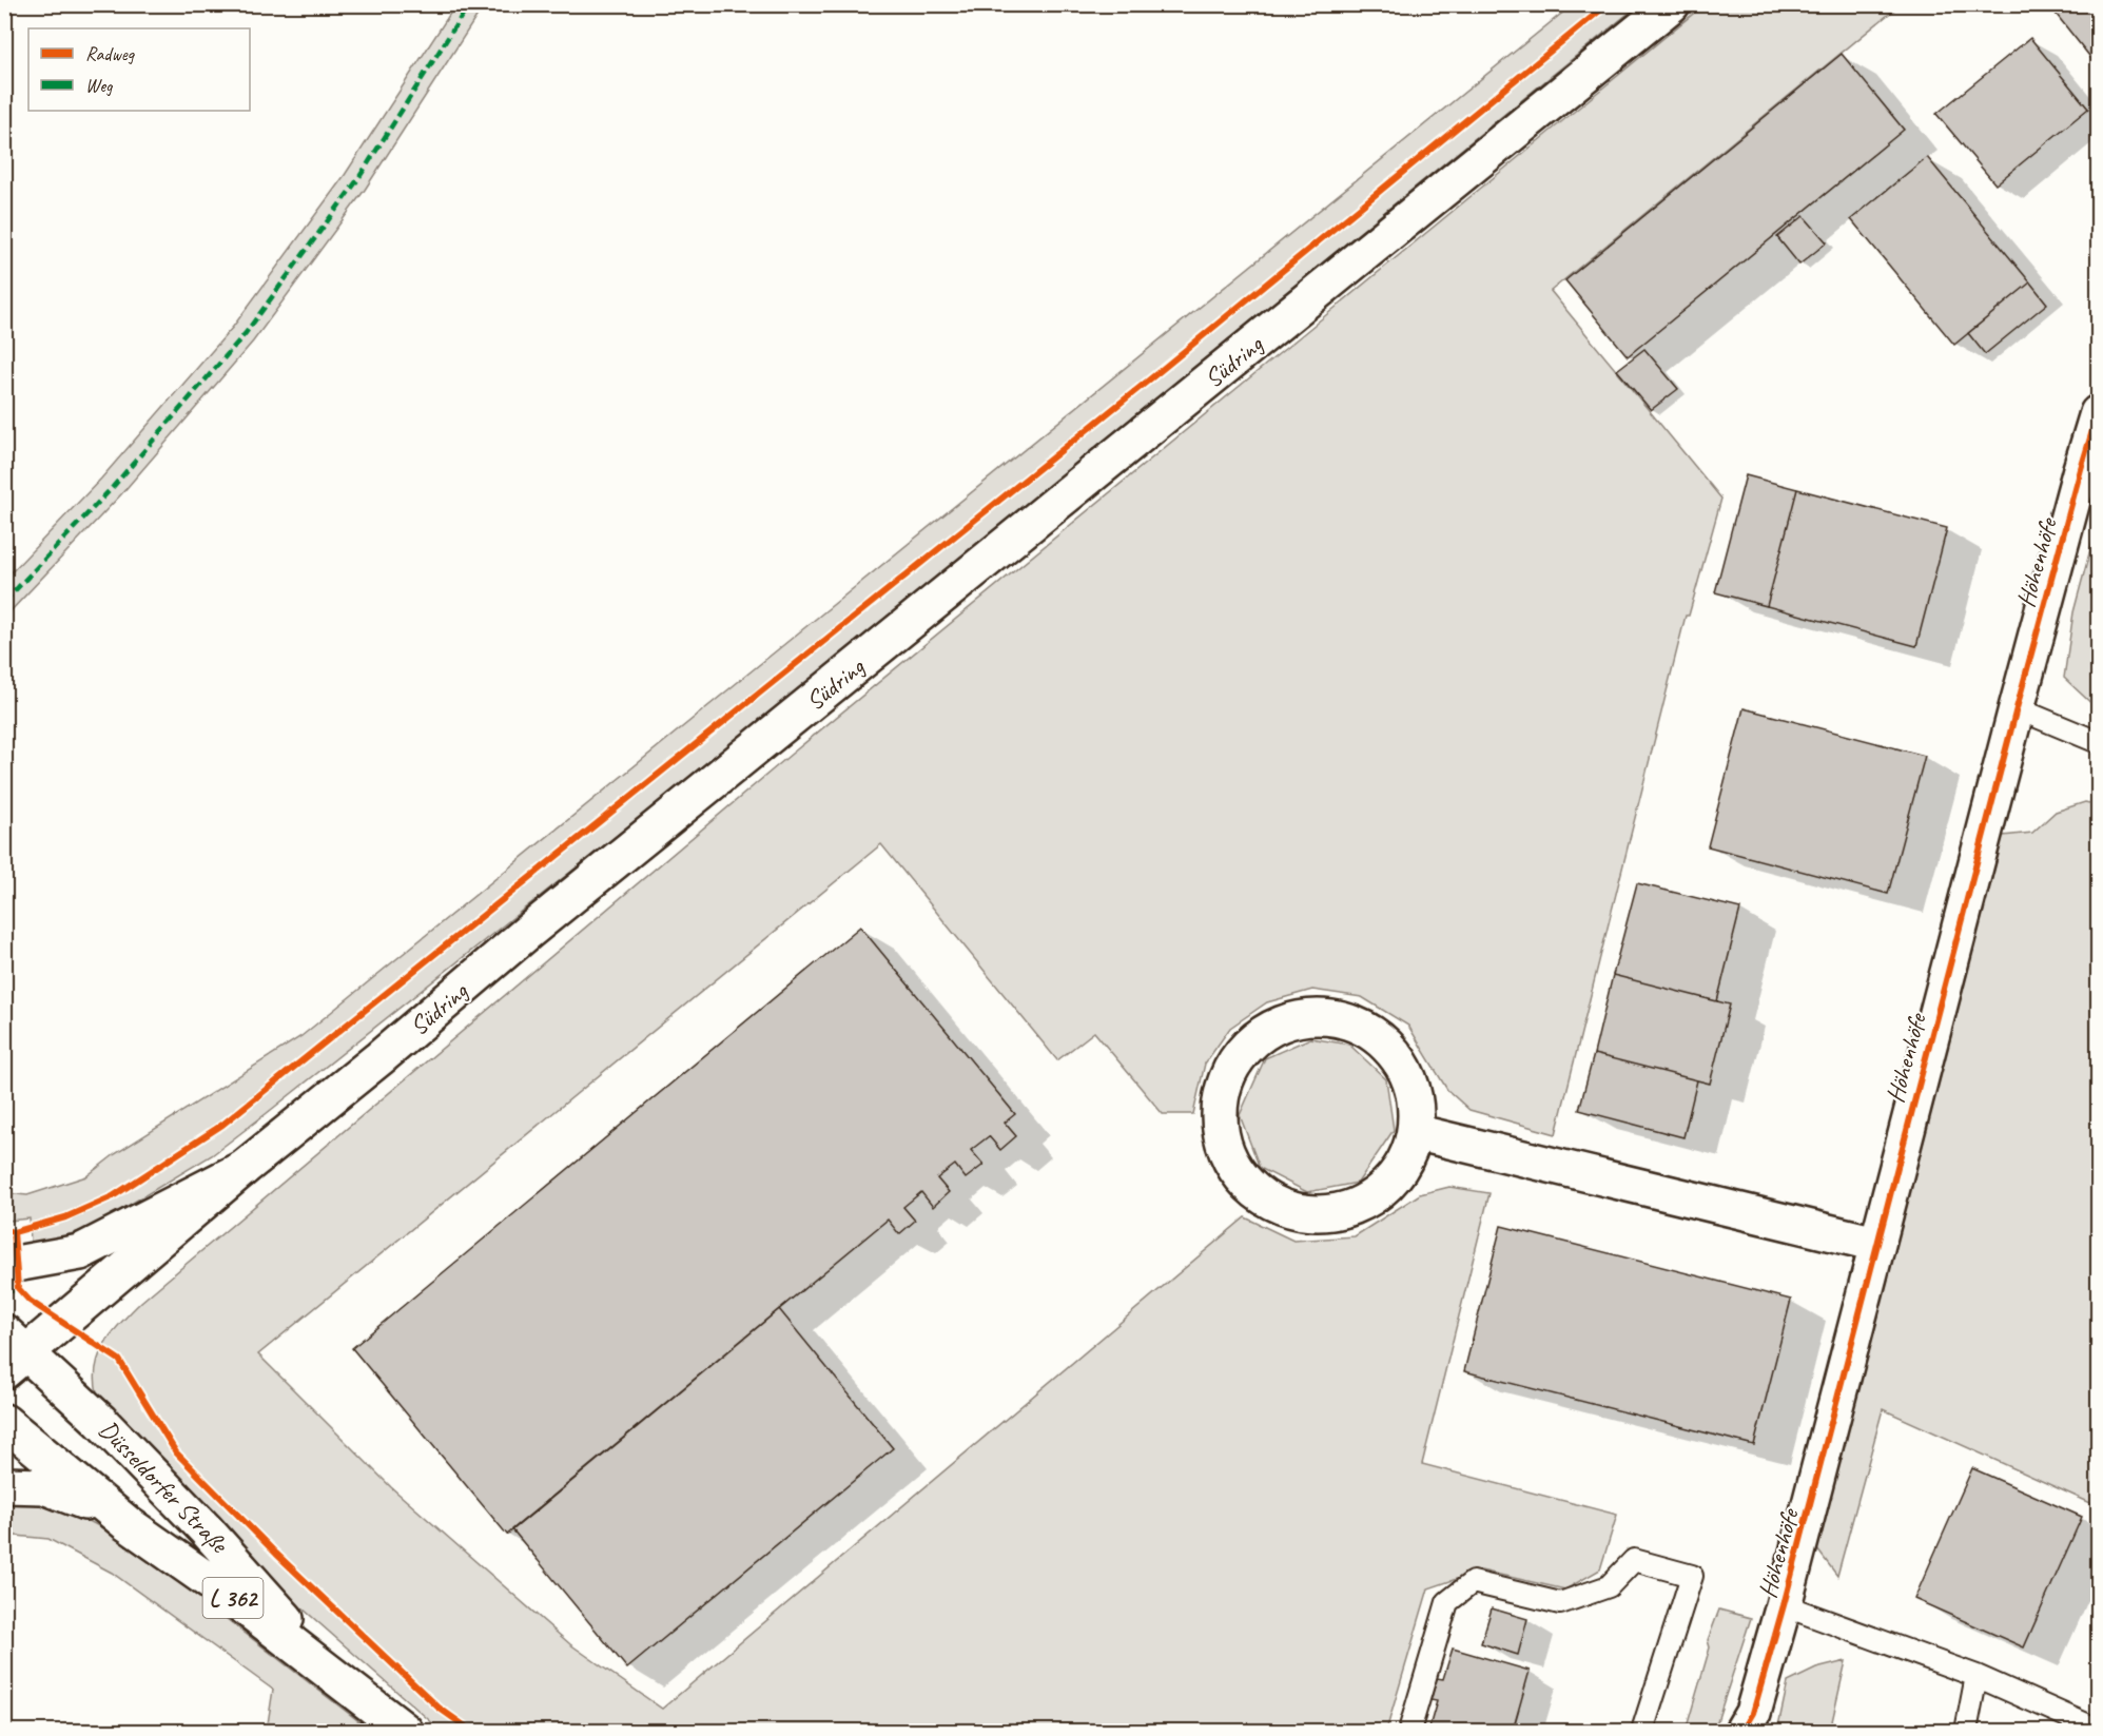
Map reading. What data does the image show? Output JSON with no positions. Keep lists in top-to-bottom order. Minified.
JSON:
{"streets":{"main road":["Südring","Höhenhöfe","Düsseldorfer Straße","L 362"]},"crossings":[["Südring","Düsseldorfer Straße"]],"legend":["Radweg","Weg"]}
